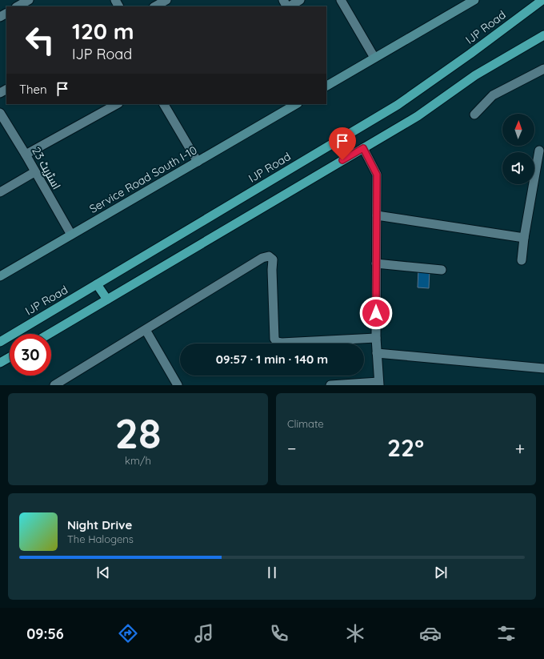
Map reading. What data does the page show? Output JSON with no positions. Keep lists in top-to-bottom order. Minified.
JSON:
{"streets":{"highway":["IJP Road"],"main road":["Service Road South I-10"],"street":["اسٹریٹ 23"]},"crossings":[["اسٹریٹ 23","Service Road South I-10"]],"north":"top","page":{"turn":["120 m","IJP Road"],"then":"Then","limit":"30","trip":"09:57 · 1 min · 140 m","tile":[["28","km/h"],"Climate"],"heat":["−","22°","+"],"song":["Night Drive","The Halogens"],"tabs":"09:56"}}
